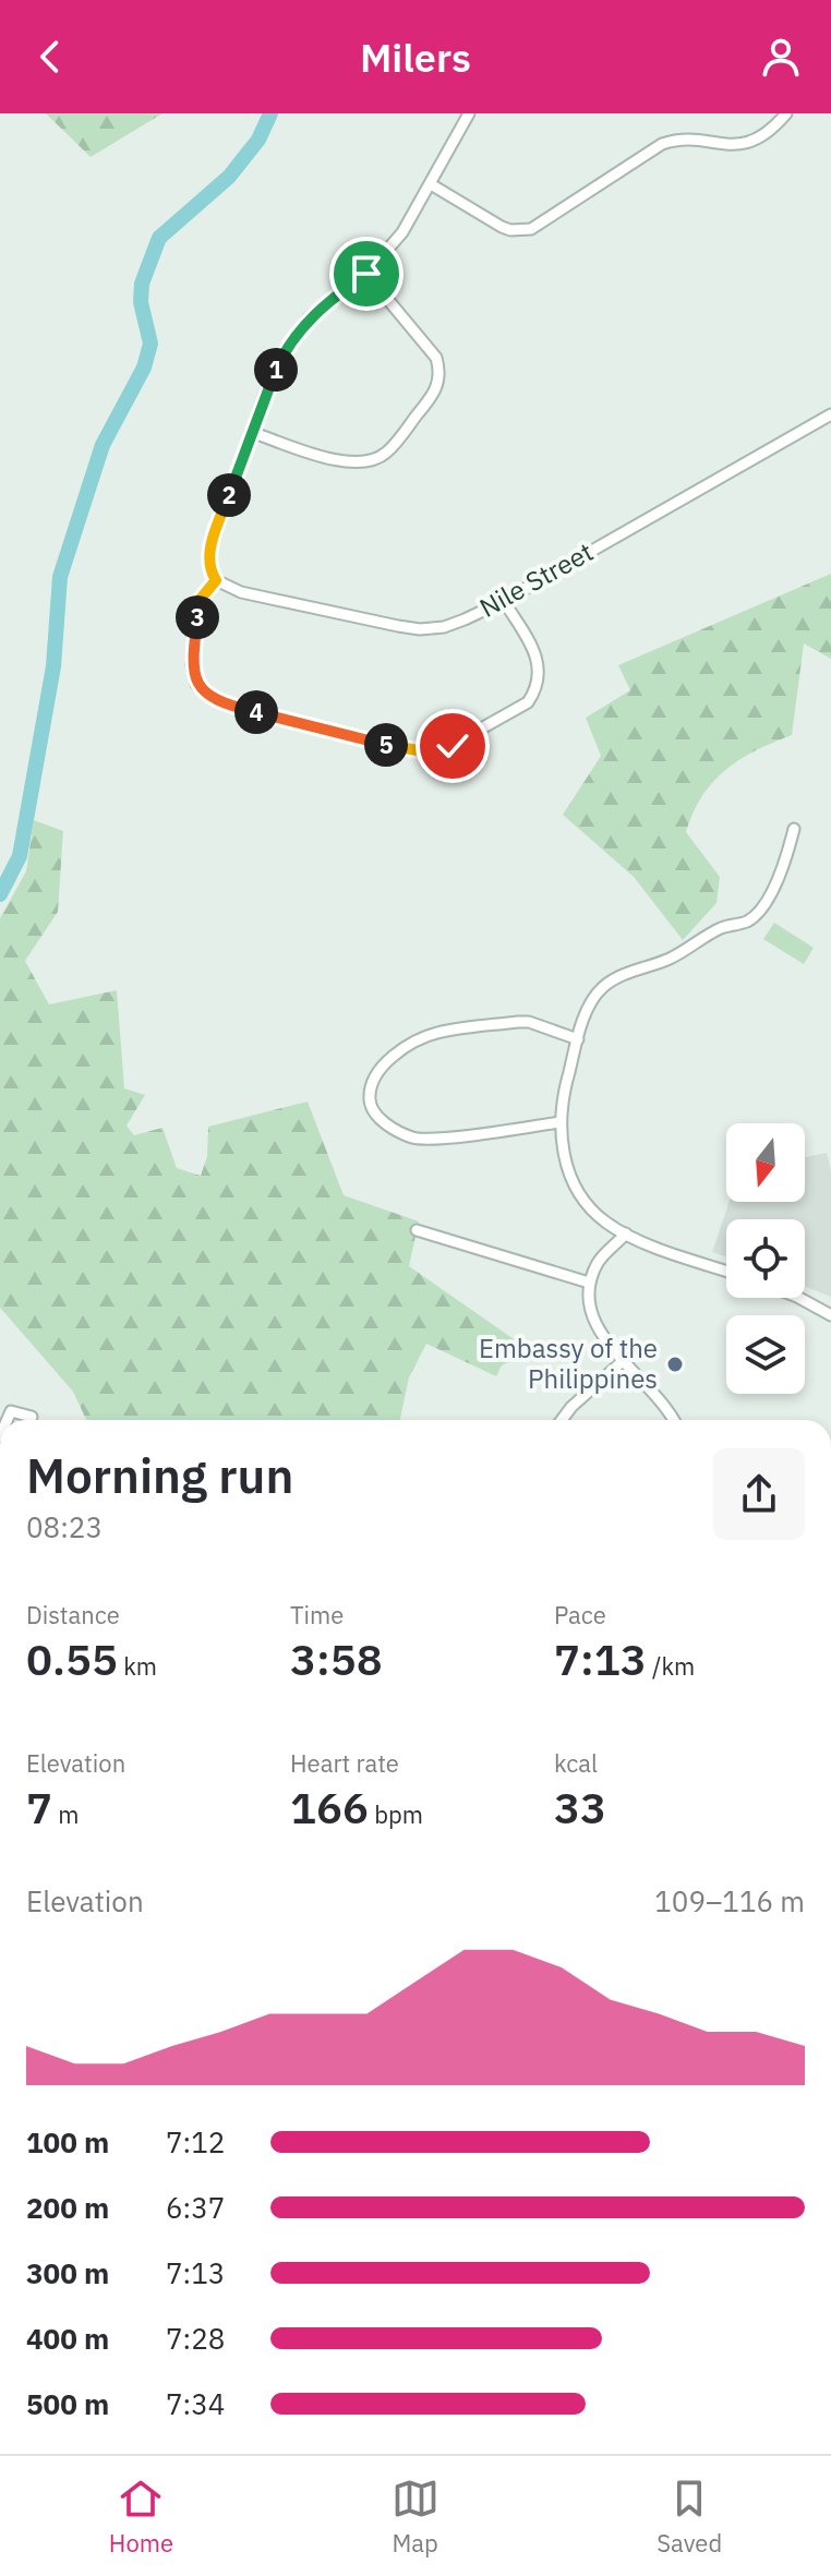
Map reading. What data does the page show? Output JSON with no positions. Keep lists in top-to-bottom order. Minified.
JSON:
{"streets":{"street":["Nile Street"]},"places":["Embassy of the Philippines"],"north":"bottom","page":{"header":"Milers","pins":["1","2","3","4","5"],"heading":["Morning run","08:23"],"stats":[["Distance","0.55 km"],["Time","3:58"],["Pace","7:13 /km"],["Elevation","7 m"],["Heart rate","166 bpm"],["kcal","33"]],"chart":["Elevation","109–116 m"],"list":[{"name":"100 m","note":"7:12"},{"name":"200 m","note":"6:37"},{"name":"300 m","note":"7:13"},{"name":"400 m","note":"7:28"},{"name":"500 m","note":"7:34"}],"tabs":["Home","Map","Saved"]}}
